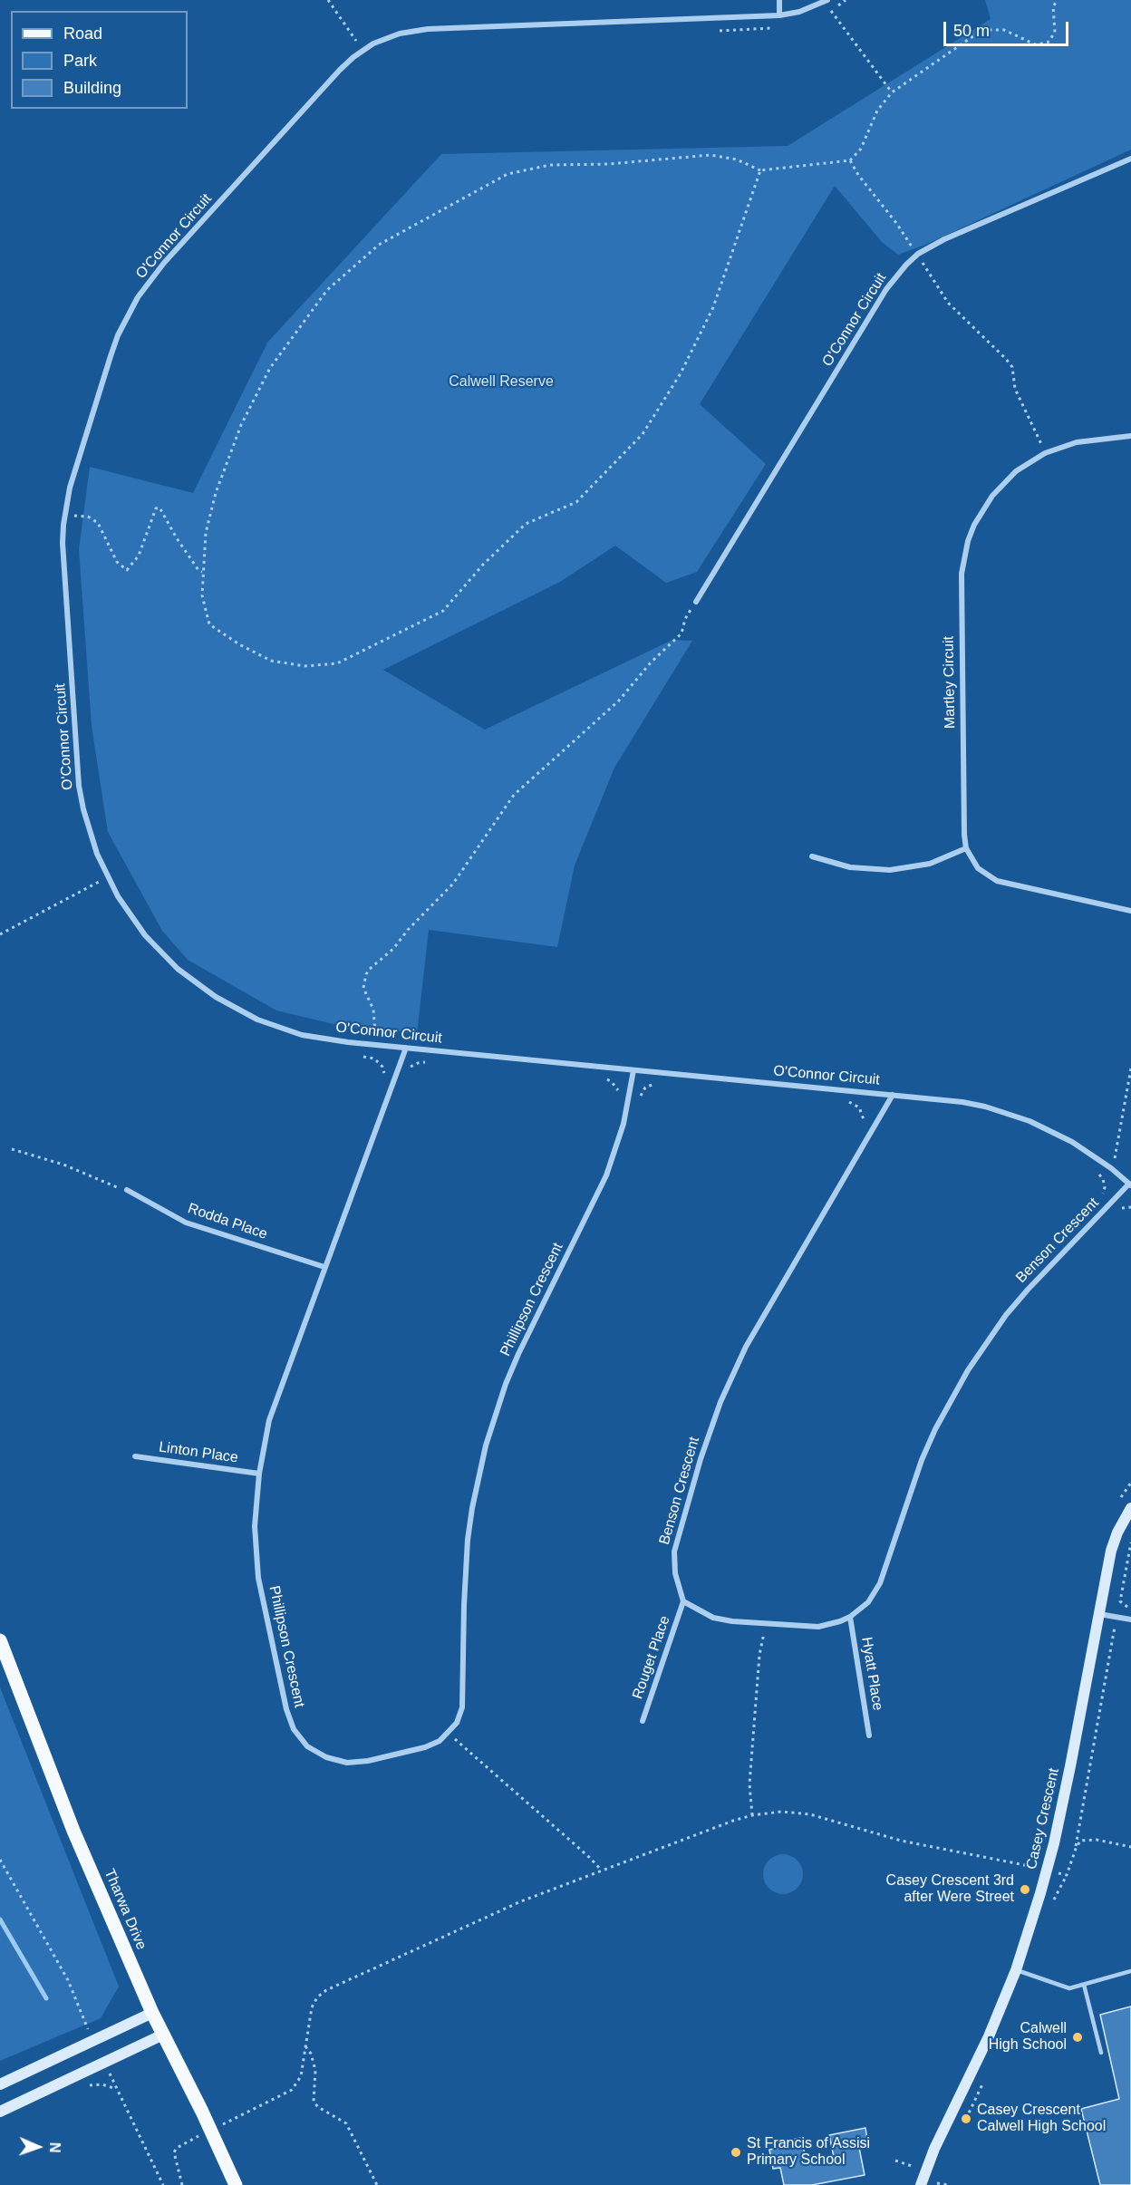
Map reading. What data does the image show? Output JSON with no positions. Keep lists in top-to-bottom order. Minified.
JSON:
{"streets":{"main road":["Tharwa Drive"],"street":["O'Connor Circuit","Martley Circuit","Rodda Place","Benson Crescent","Phillipson Crescent","Linton Place","Rouget Place","Hyatt Place","Casey Crescent"]},"crossings":[["O'Connor Circuit","Benson Crescent"],["O'Connor Circuit","Phillipson Crescent"],["Rodda Place","Phillipson Crescent"],["Benson Crescent","Rouget Place"],["Benson Crescent","Hyatt Place"],["Phillipson Crescent","Linton Place"]],"parks":["Calwell Reserve"],"places":["Casey Crescent 3rd after Were Street","Calwell High School","Casey Crescent Calwell High School","St Francis of Assisi Primary School"],"legend":["Road","Park","Building"],"scale_bar":"50 m","north":"right"}
